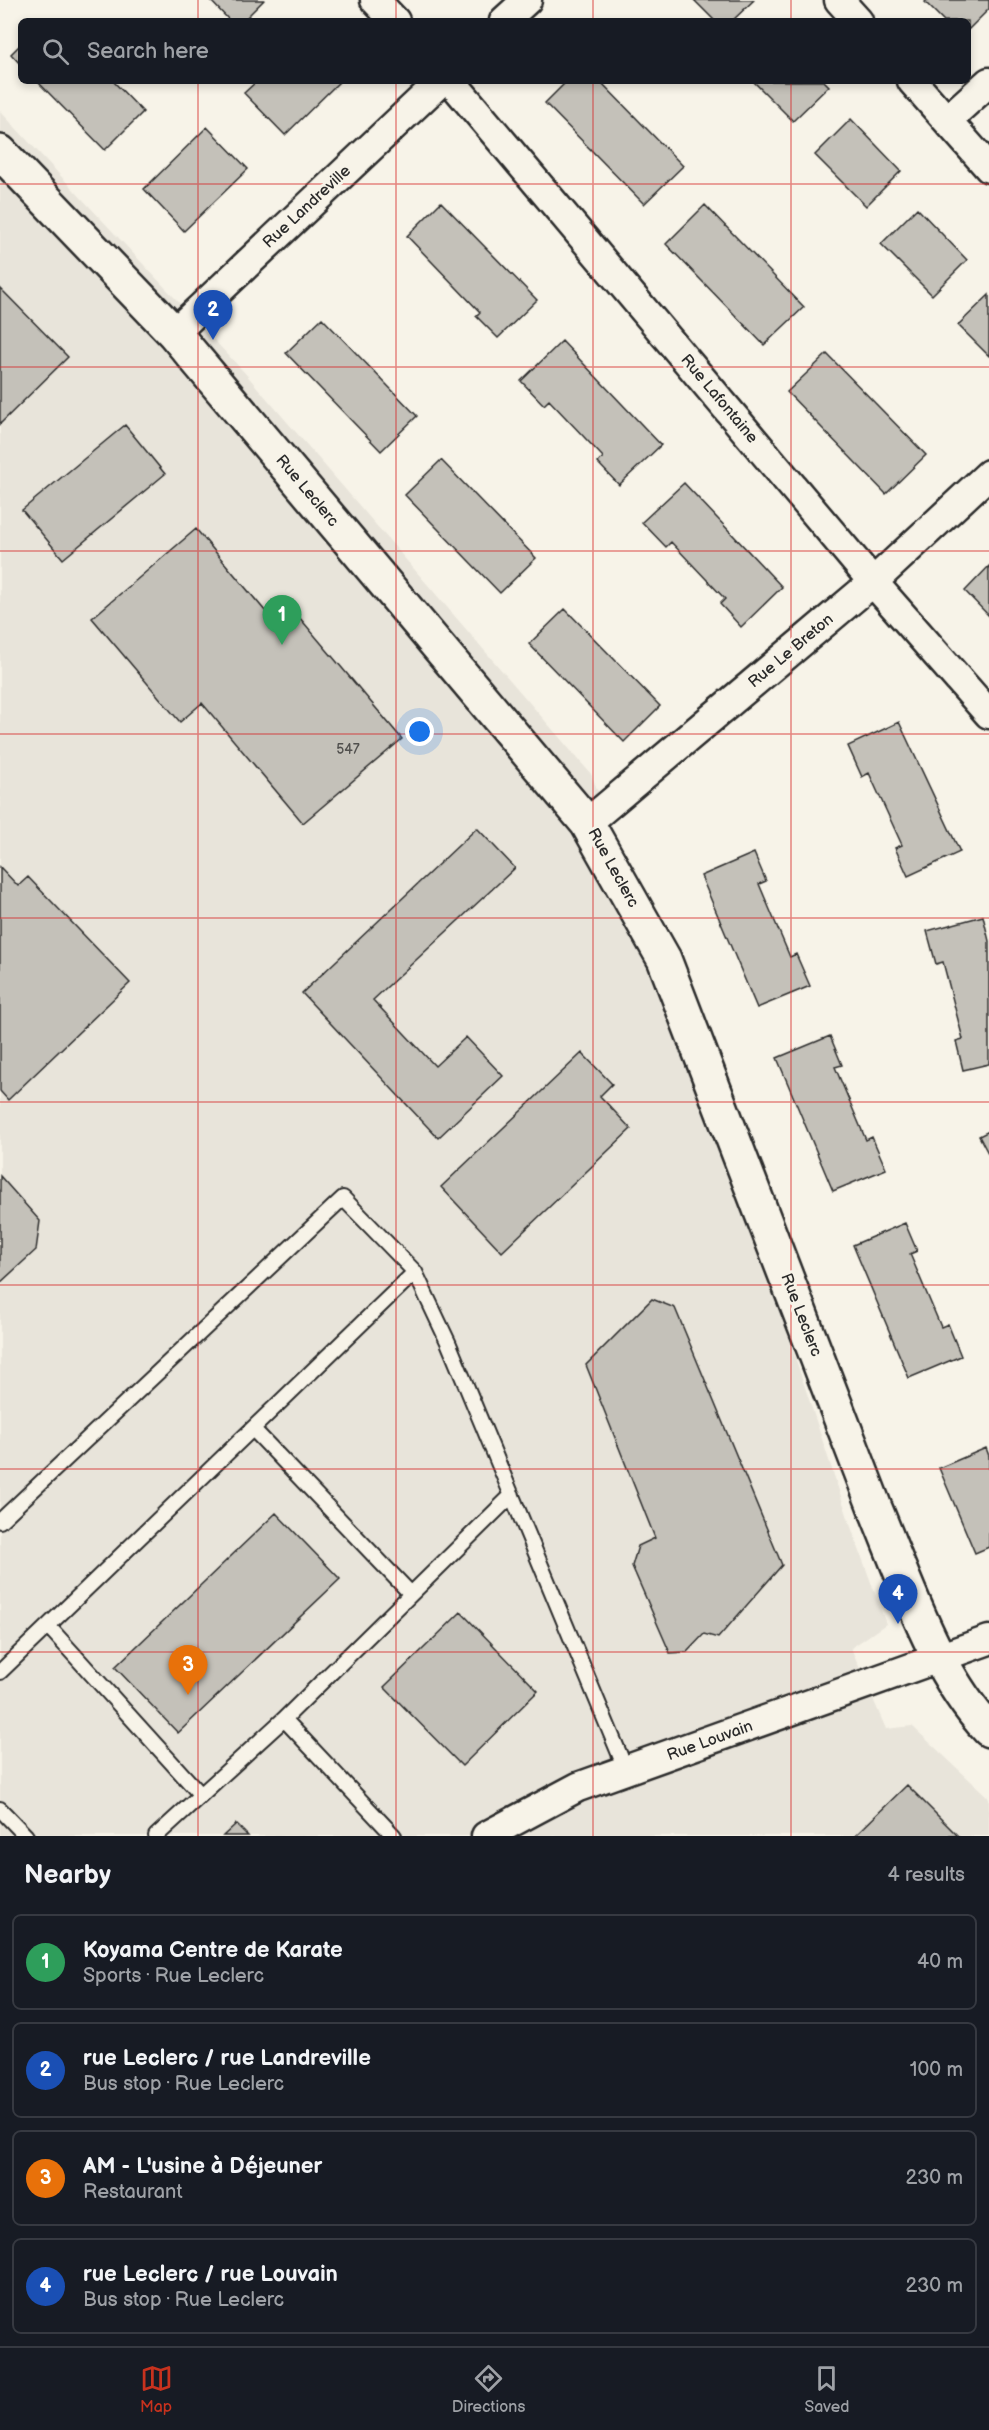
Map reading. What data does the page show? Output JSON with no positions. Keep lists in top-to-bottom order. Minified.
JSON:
{"streets":{"street":["Rue Landreville","Rue Lafontaine","Rue Leclerc","Rue Le Breton","Rue Louvain"]},"crossings":[["Rue Landreville","Rue Leclerc"],["Rue Lafontaine","Rue Le Breton"],["Rue Leclerc","Rue Le Breton"],["Rue Leclerc","Rue Louvain"]],"house_numbers":["547"],"page":{"search":"Search here","pins":["2","1","4","3"],"heading":["Nearby","4 results"],"list":[{"mark":"1","name":"Koyama Centre de Karate","note":"Sports · Rue Leclerc","value":"40 m"},{"mark":"2","name":"rue Leclerc / rue Landreville","note":"Bus stop · Rue Leclerc","value":"100 m"},{"mark":"3","name":"AM - L'usine à Déjeuner","note":"Restaurant","value":"230 m"},{"mark":"4","name":"rue Leclerc / rue Louvain","note":"Bus stop · Rue Leclerc","value":"230 m"}],"nav":["Map","Directions","Saved"]}}
